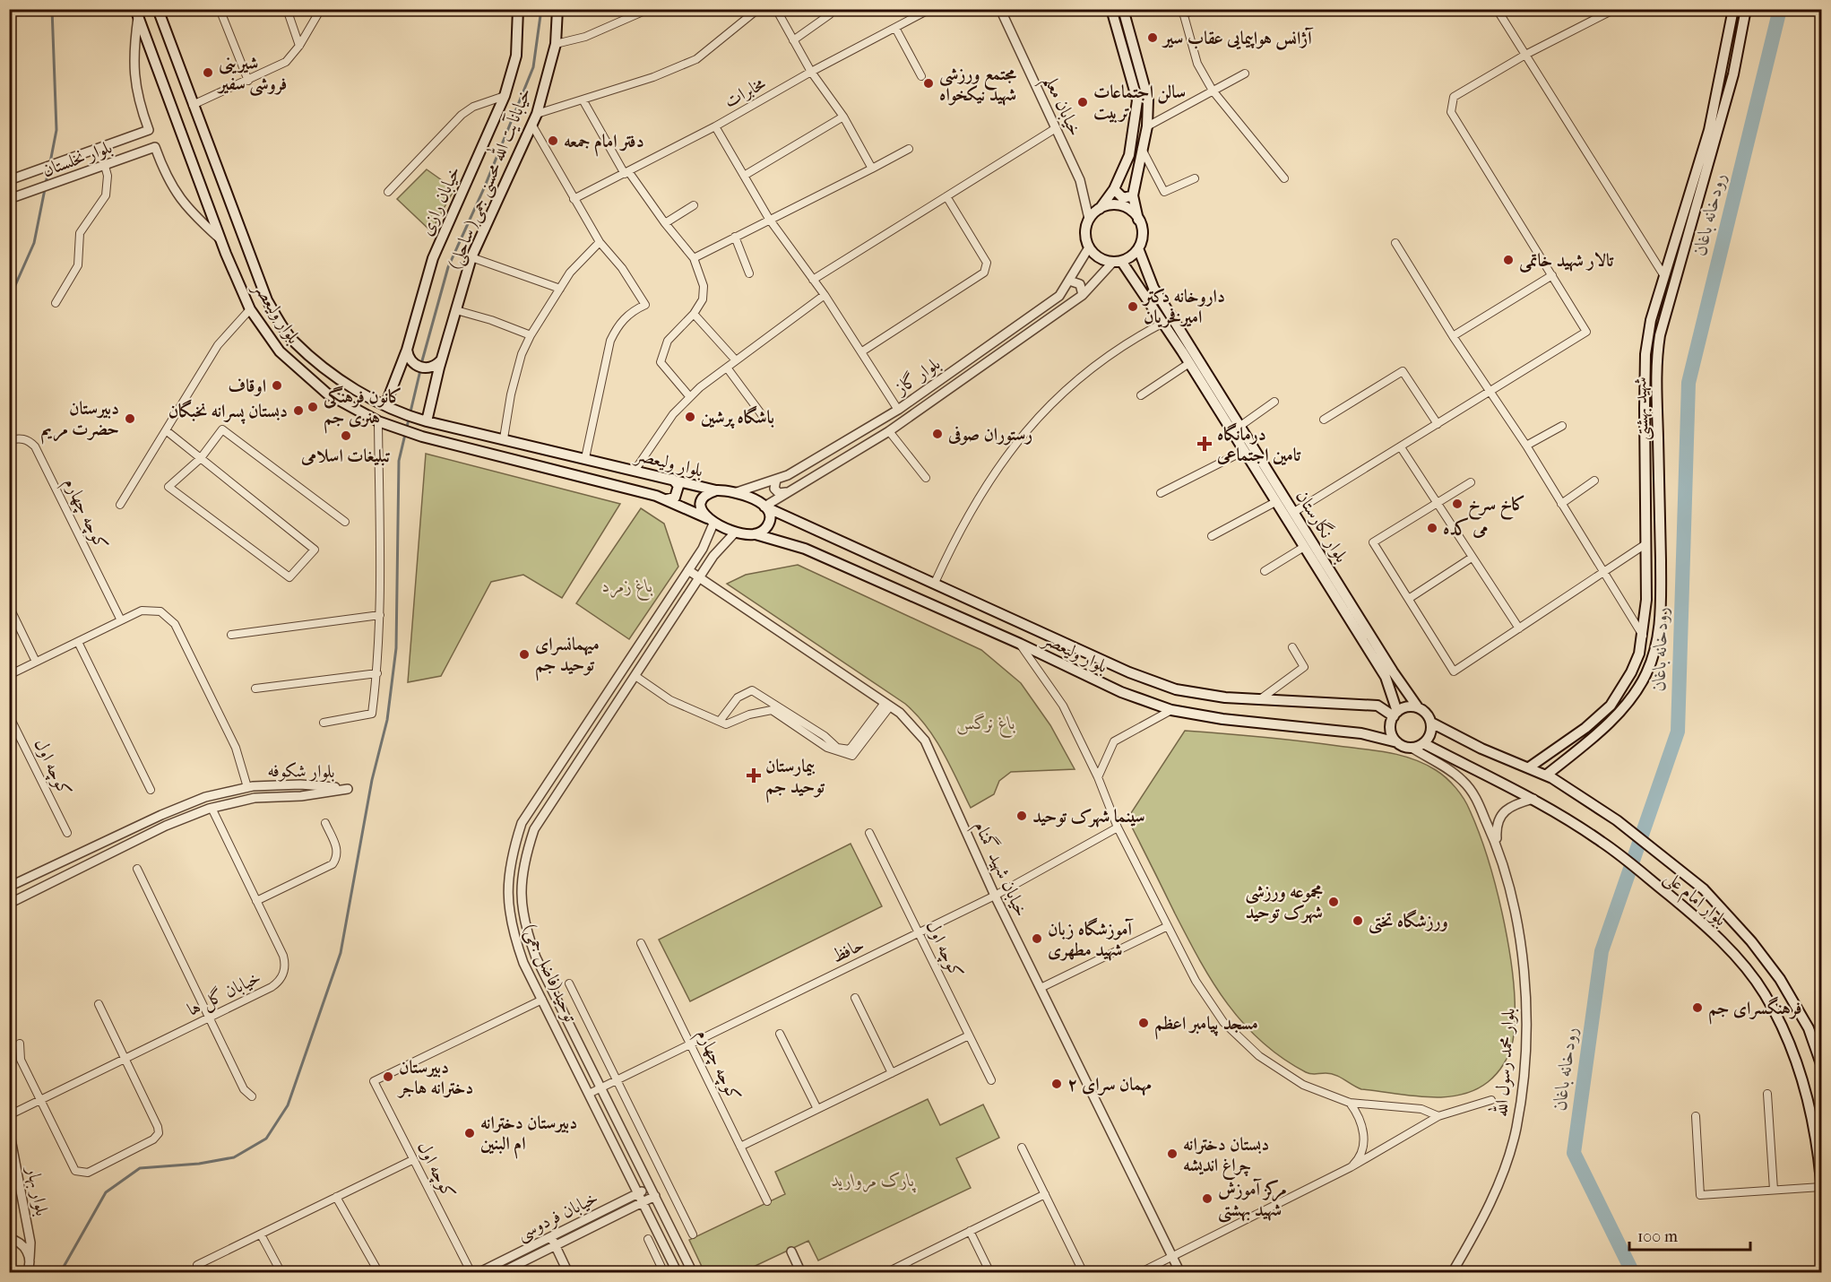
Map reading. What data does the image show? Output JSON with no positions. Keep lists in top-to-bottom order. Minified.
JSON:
{"streets":{"main road":["خیابانآیت الله محسنی جمی( ساحلی)","خیابان رازی","بلوار ولیعصر","شهید بهشتی","بلوار نگارستان","بلوار امام علی"],"street":["مخابرات","خیابان معلم","بلوار نخلستان","بلوار گاز","کوچه چهارم","کوچه اول","بلوار شکوفه","خیابان شهید گمنام","حافظ","توحید(فاضل جمی)","خیابان گل ها","بلوار محمد رسول الله","بلوار بهار","خیابان فردوسی"]},"crossings":[["خیابان معلم","بلوار گاز"],["خیابان معلم","بلوار نگارستان"],["بلوار نخلستان","بلوار ولیعصر"],["خیابانآیت الله محسنی جمی( ساحلی)","بلوار ولیعصر"],["خیابان رازی","بلوار ولیعصر"],["بلوار ولیعصر","بلوار گاز"],["بلوار ولیعصر","بلوار نگارستان"],["بلوار ولیعصر","بلوار امام علی"],["بلوار ولیعصر","توحید(فاضل جمی)"],["بلوار گاز","بلوار نگارستان"],["شهید بهشتی","بلوار امام علی"],["کوچه چهارم","حافظ"],["بلوار نگارستان","بلوار امام علی"],["کوچه اول","حافظ"],["کوچه اول","توحید(فاضل جمی)"],["بلوار شکوفه","خیابان گل ها"],["خیابان شهید گمنام","حافظ"],["خیابان شهید گمنام","توحید(فاضل جمی)"],["حافظ","توحید(فاضل جمی)"],["توحید(فاضل جمی)","خیابان فردوسی"]],"water":["رودخانه باغان"],"parks":["باغ زمرد","باغ نرگس","پارک مروارید"],"places":{"other":["آژانس هواپیمایی عقاب سیر","شیرینی فروشی سفیر","مجتمع ورزشی شهید نیکخواه","سالن اجتماعات تربیت","دفتر امام جمعه","تالار شهید خاتمی","داروخانه دکتر امیرفخریان","اوقاف","کانون فرهنگی هنری جم","دبستان پسرانه نخبگان","باشگاه پرشین","دبیرستان حضرت مریم","رستوران صوفی","تبلیغات اسلامی","کاخ سرخ","می کده","میهمانسرای توحید جم","سینما شهرک توحید","مجموعه ورزشی شهرک توحید","ورزشگاه تختی","آموزشگاه زبان شهید مطهری","فرهنگسرای جم","مسجد پیامبر اعظم","دبیرستان دخترانه هاجر","مهمان سرای ۲","دبیرستان دخترانه ام البنین","دبستان دخترانه چراغ اندیشه","مرکز آموزش شهید بهشتی"],"health":["درمانگاه تامین اجتماعی","بیمارستان توحید جم"]},"scale_bar":"100 m"}
